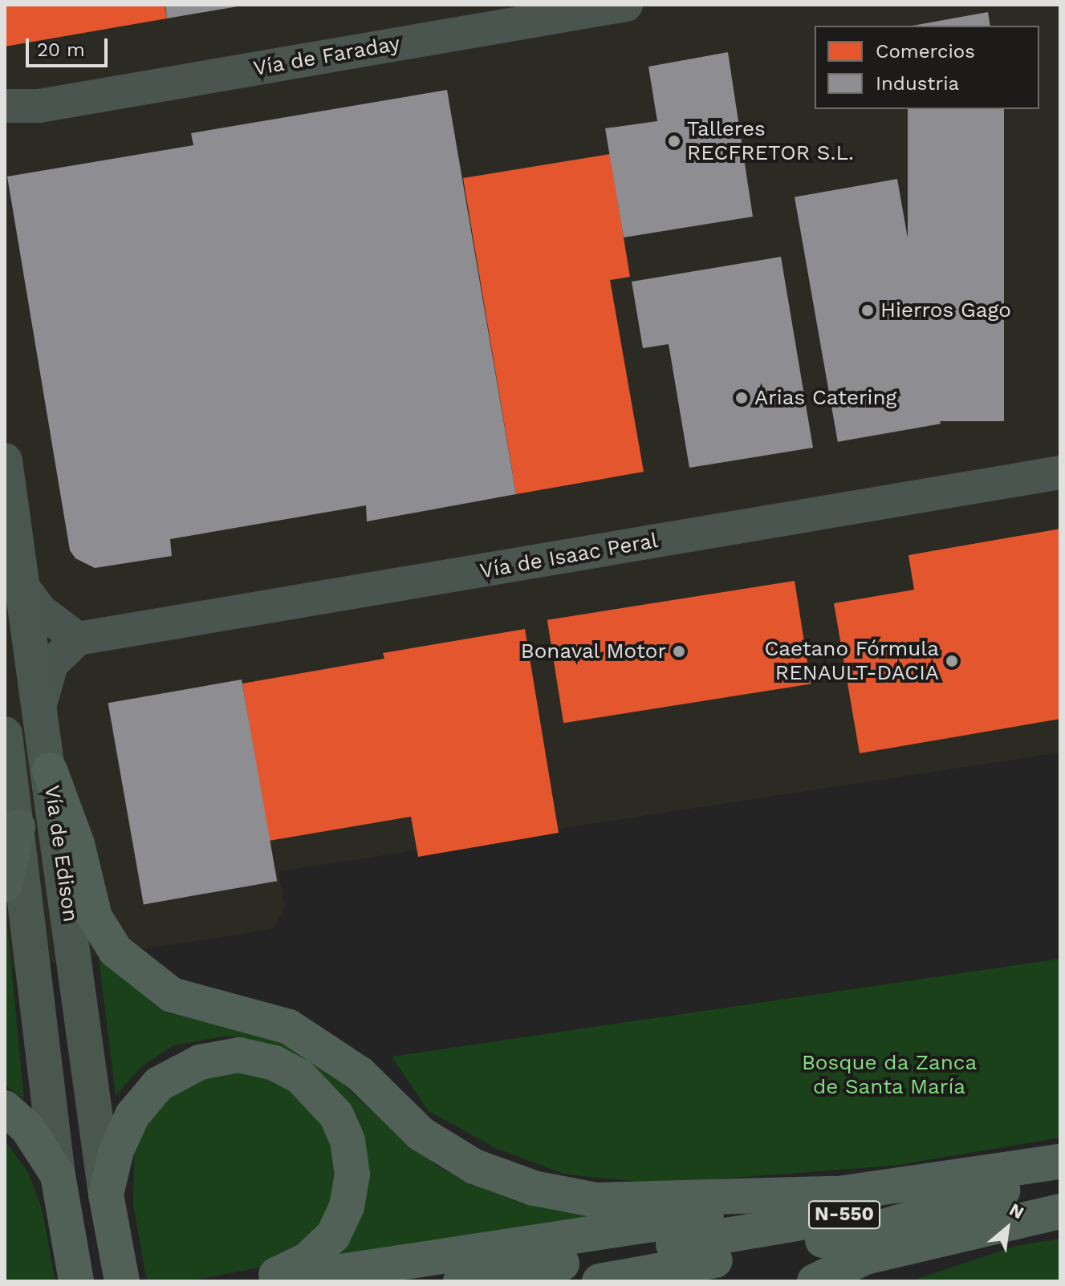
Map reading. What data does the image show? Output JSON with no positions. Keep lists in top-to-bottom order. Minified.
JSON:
{"streets":{"highway":["Vía de Edison","N-550"],"street":["Vía de Faraday","Vía de Isaac Peral"]},"parks":["Bosque da Zanca de Santa María"],"places":["Talleres RECFRETOR S.L.","Hierros Gago","Arias Catering","Bonaval Motor","Caetano Fórmula RENAULT-DACIA"],"legend":["Comercios","Industria"],"scale_bar":"20 m","north":"top right"}
